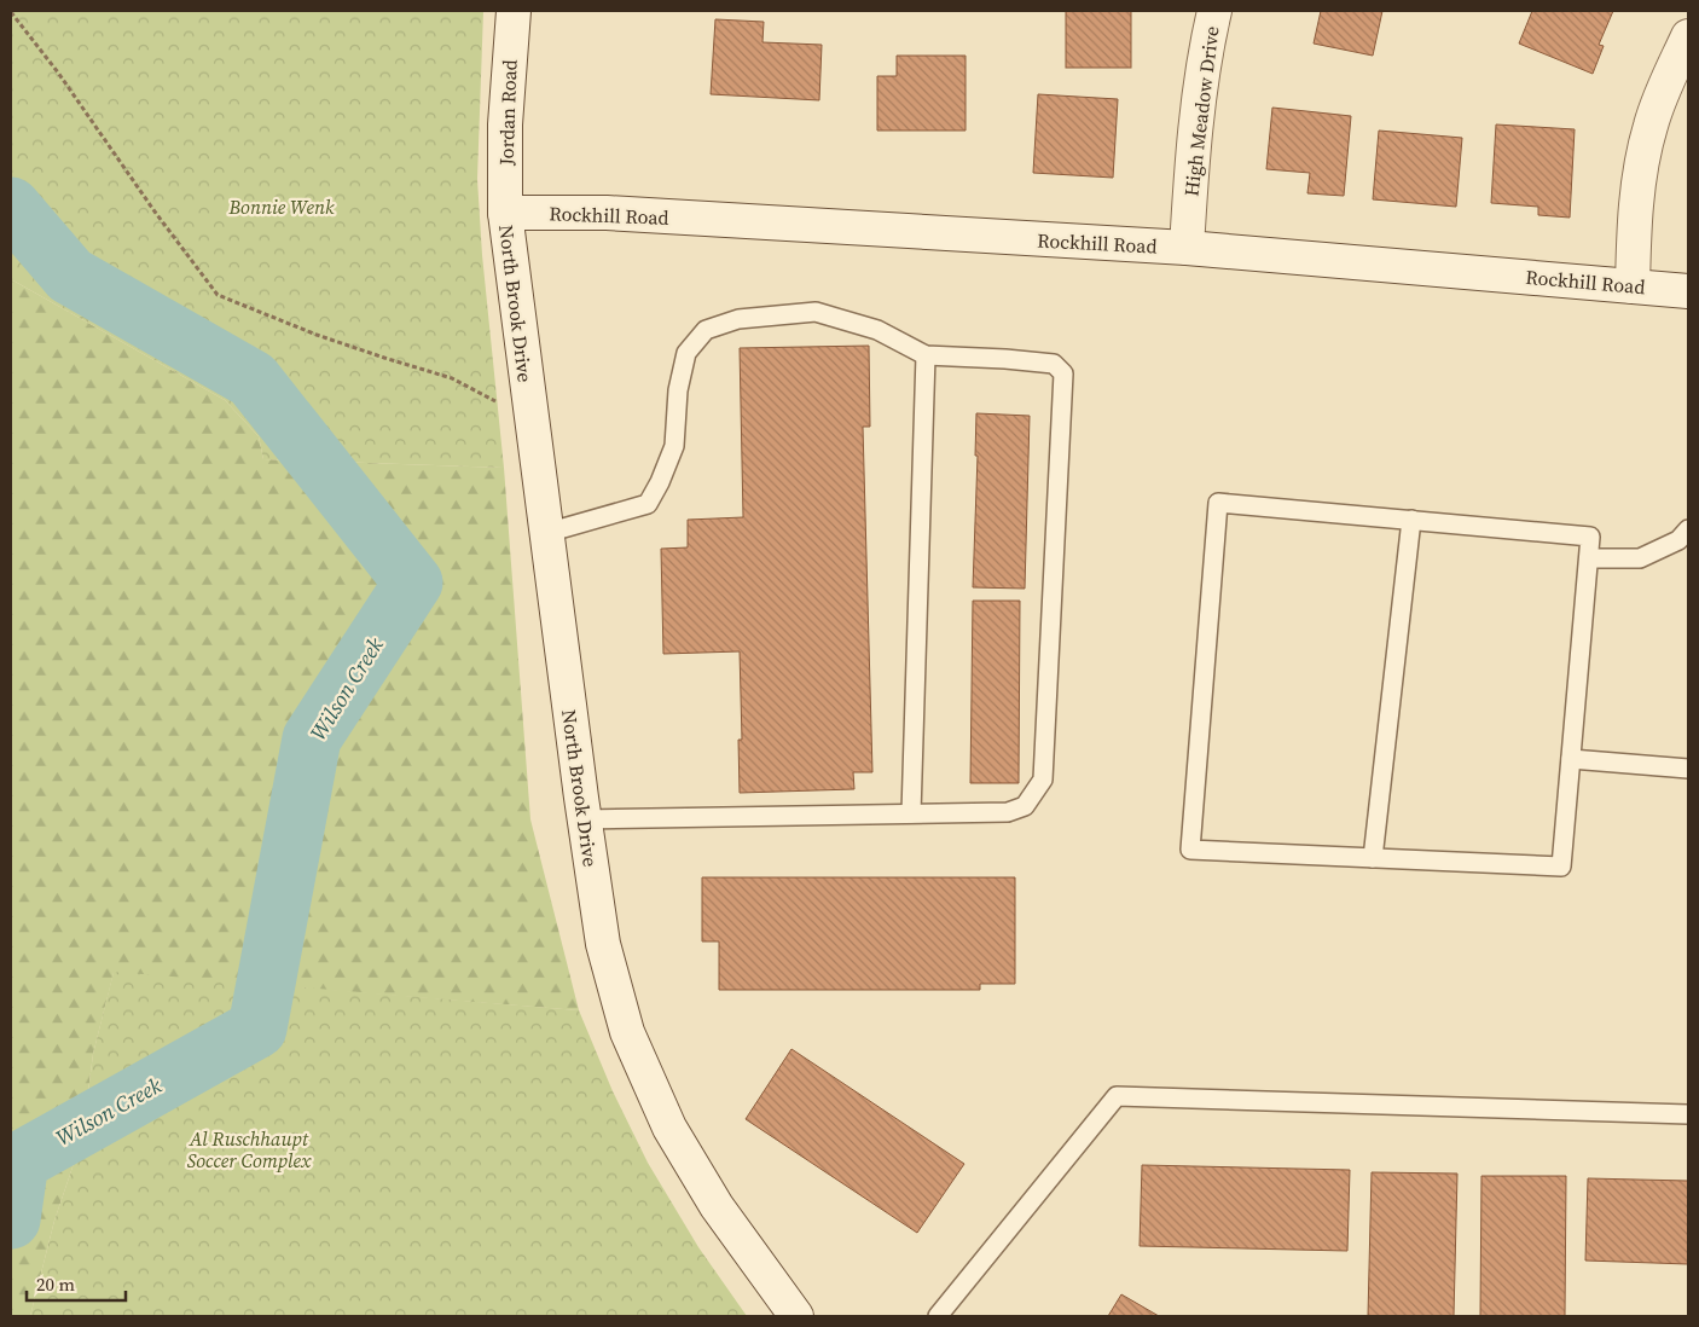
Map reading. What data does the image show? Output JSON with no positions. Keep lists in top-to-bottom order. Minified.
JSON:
{"streets":{"street":["High Meadow Drive","Jordan Road","Rockhill Road","North Brook Drive"]},"crossings":[["High Meadow Drive","Rockhill Road"],["Jordan Road","Rockhill Road"],["Jordan Road","North Brook Drive"],["Rockhill Road","North Brook Drive"]],"water":["Wilson Creek"],"parks":["Bonnie Wenk","Al Ruschhaupt Soccer Complex"],"scale_bar":"20 m"}
